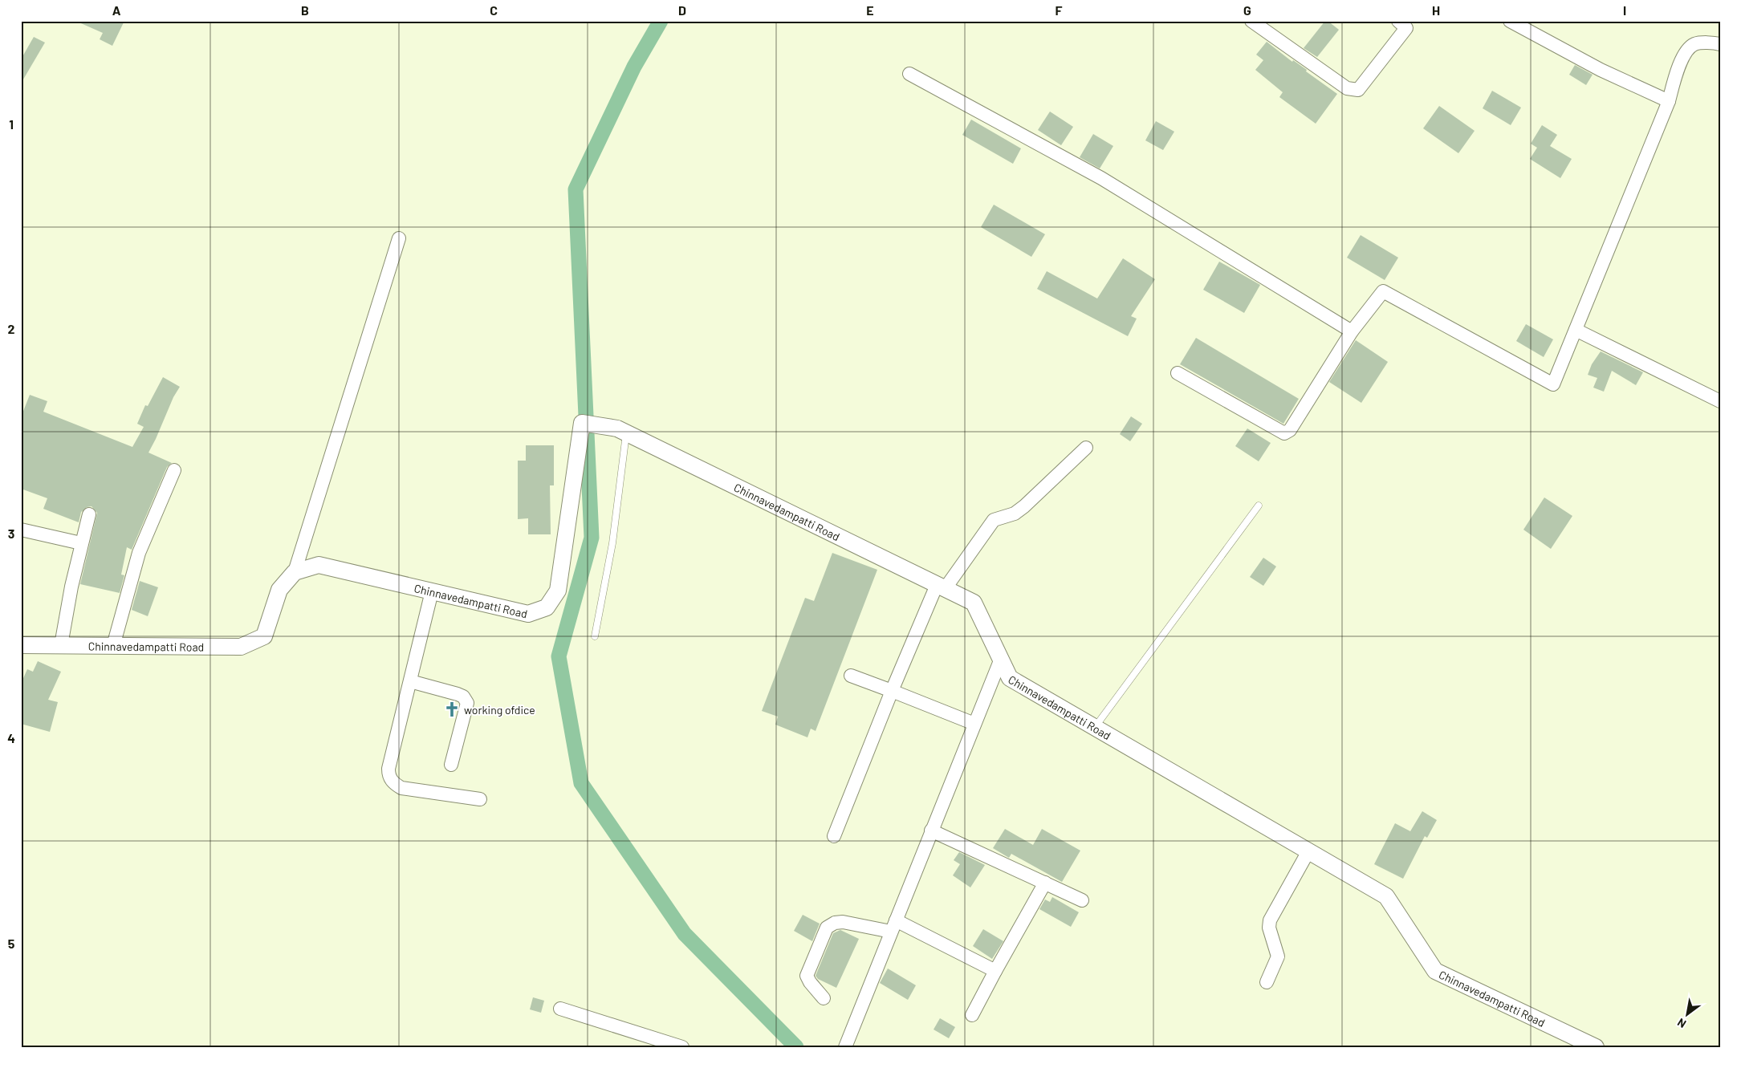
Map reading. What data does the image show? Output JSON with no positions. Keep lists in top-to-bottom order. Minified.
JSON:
{"streets":{"street":["Chinnavedampatti Road"]},"places":{"church":["working ofdice"]},"north":"bottom left","grid":{"columns":["A","B","C","D","E","F","G","H","I"],"rows":["1","2","3","4","5"]}}
